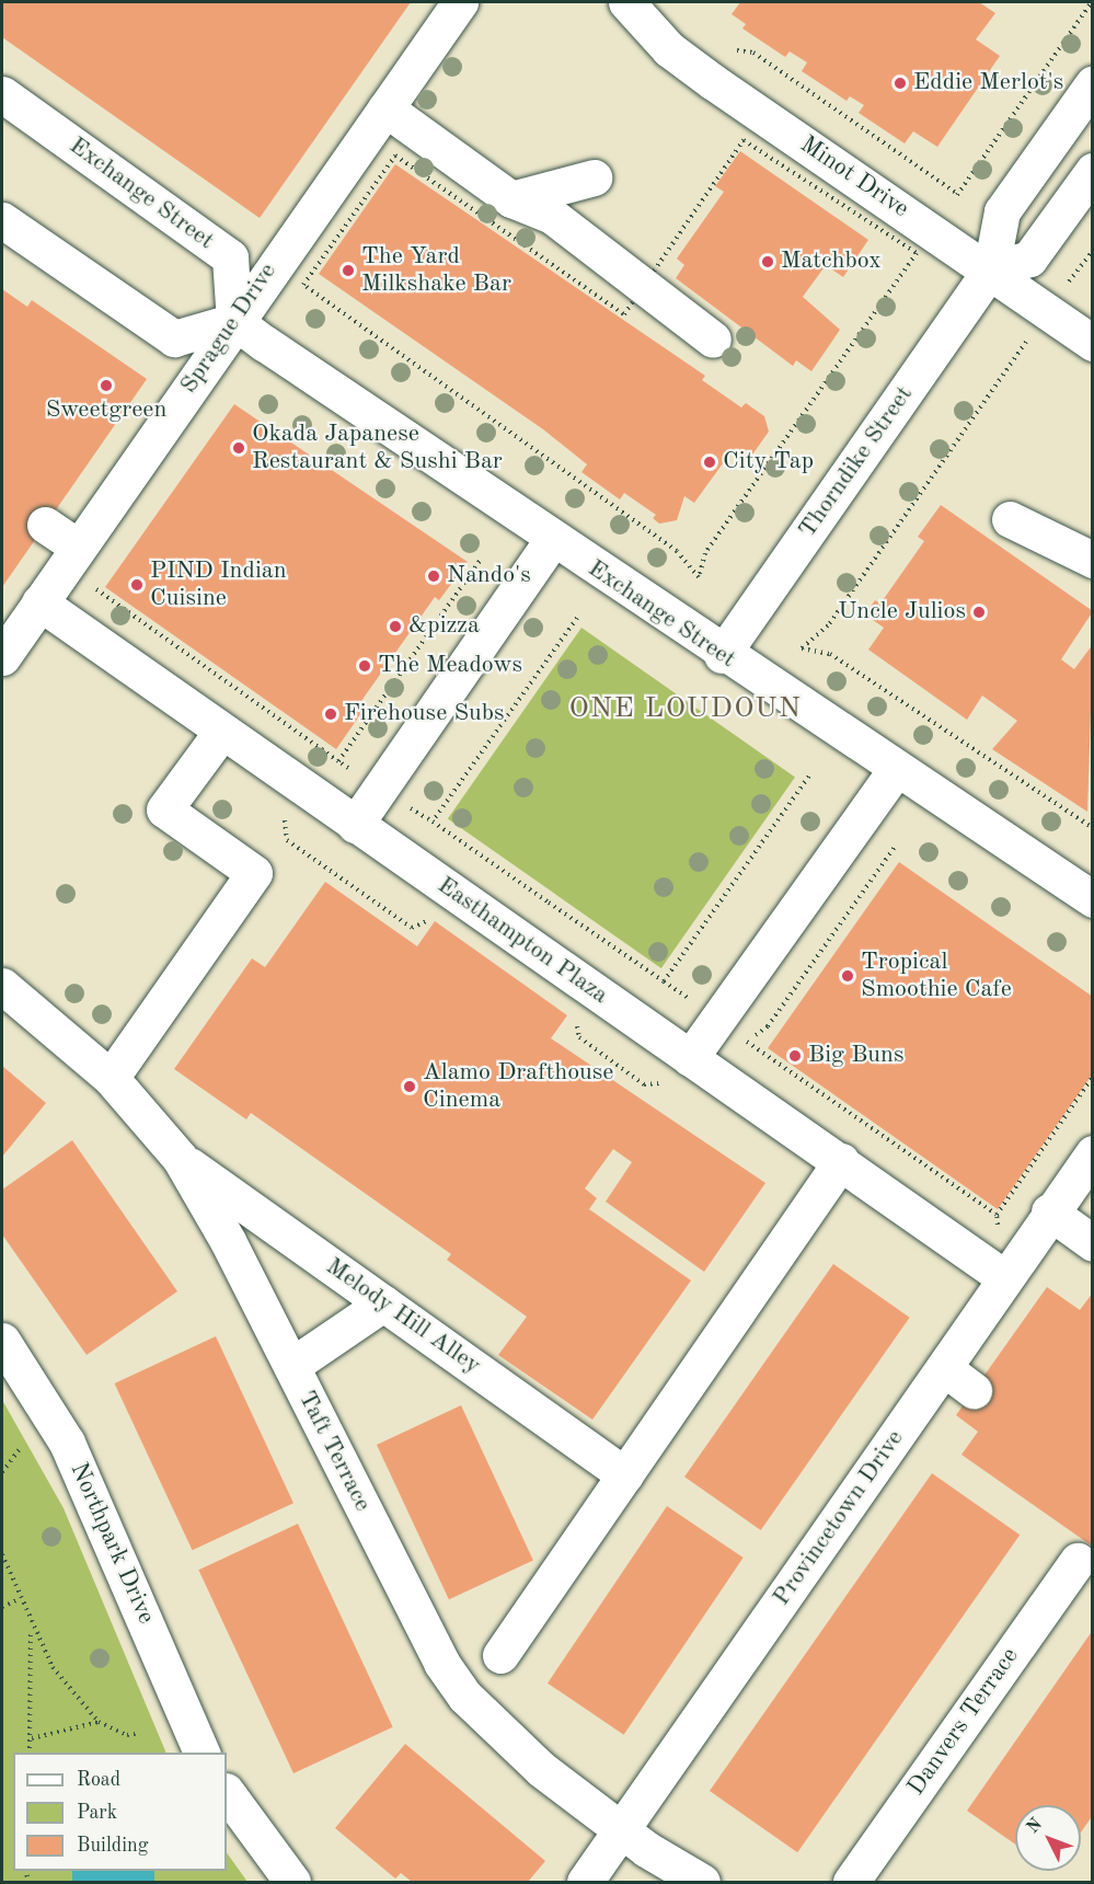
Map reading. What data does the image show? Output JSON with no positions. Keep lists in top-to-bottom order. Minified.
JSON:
{"streets":{"street":["Minot Drive","Exchange Street","Sprague Drive","Thorndike Street","Easthampton Plaza","Melody Hill Alley","Taft Terrace","Provincetown Drive","Northpark Drive","Danvers Terrace"]},"crossings":[["Minot Drive","Thorndike Street"],["Exchange Street","Sprague Drive"],["Exchange Street","Thorndike Street"],["Sprague Drive","Easthampton Plaza"],["Easthampton Plaza","Provincetown Drive"],["Melody Hill Alley","Taft Terrace"],["Taft Terrace","Provincetown Drive"]],"districts":["ONE LOUDOUN"],"places":["Eddie Merlot's","Matchbox","The Yard Milkshake Bar","Sweetgreen","Okada Japanese Restaurant & Sushi Bar","City Tap","Nando's","PIND Indian Cuisine","Uncle Julios","&pizza","The Meadows","Firehouse Subs","Tropical Smoothie Cafe","Big Buns","Alamo Drafthouse Cinema"],"legend":["Road","Park","Building"],"north":"top left"}
